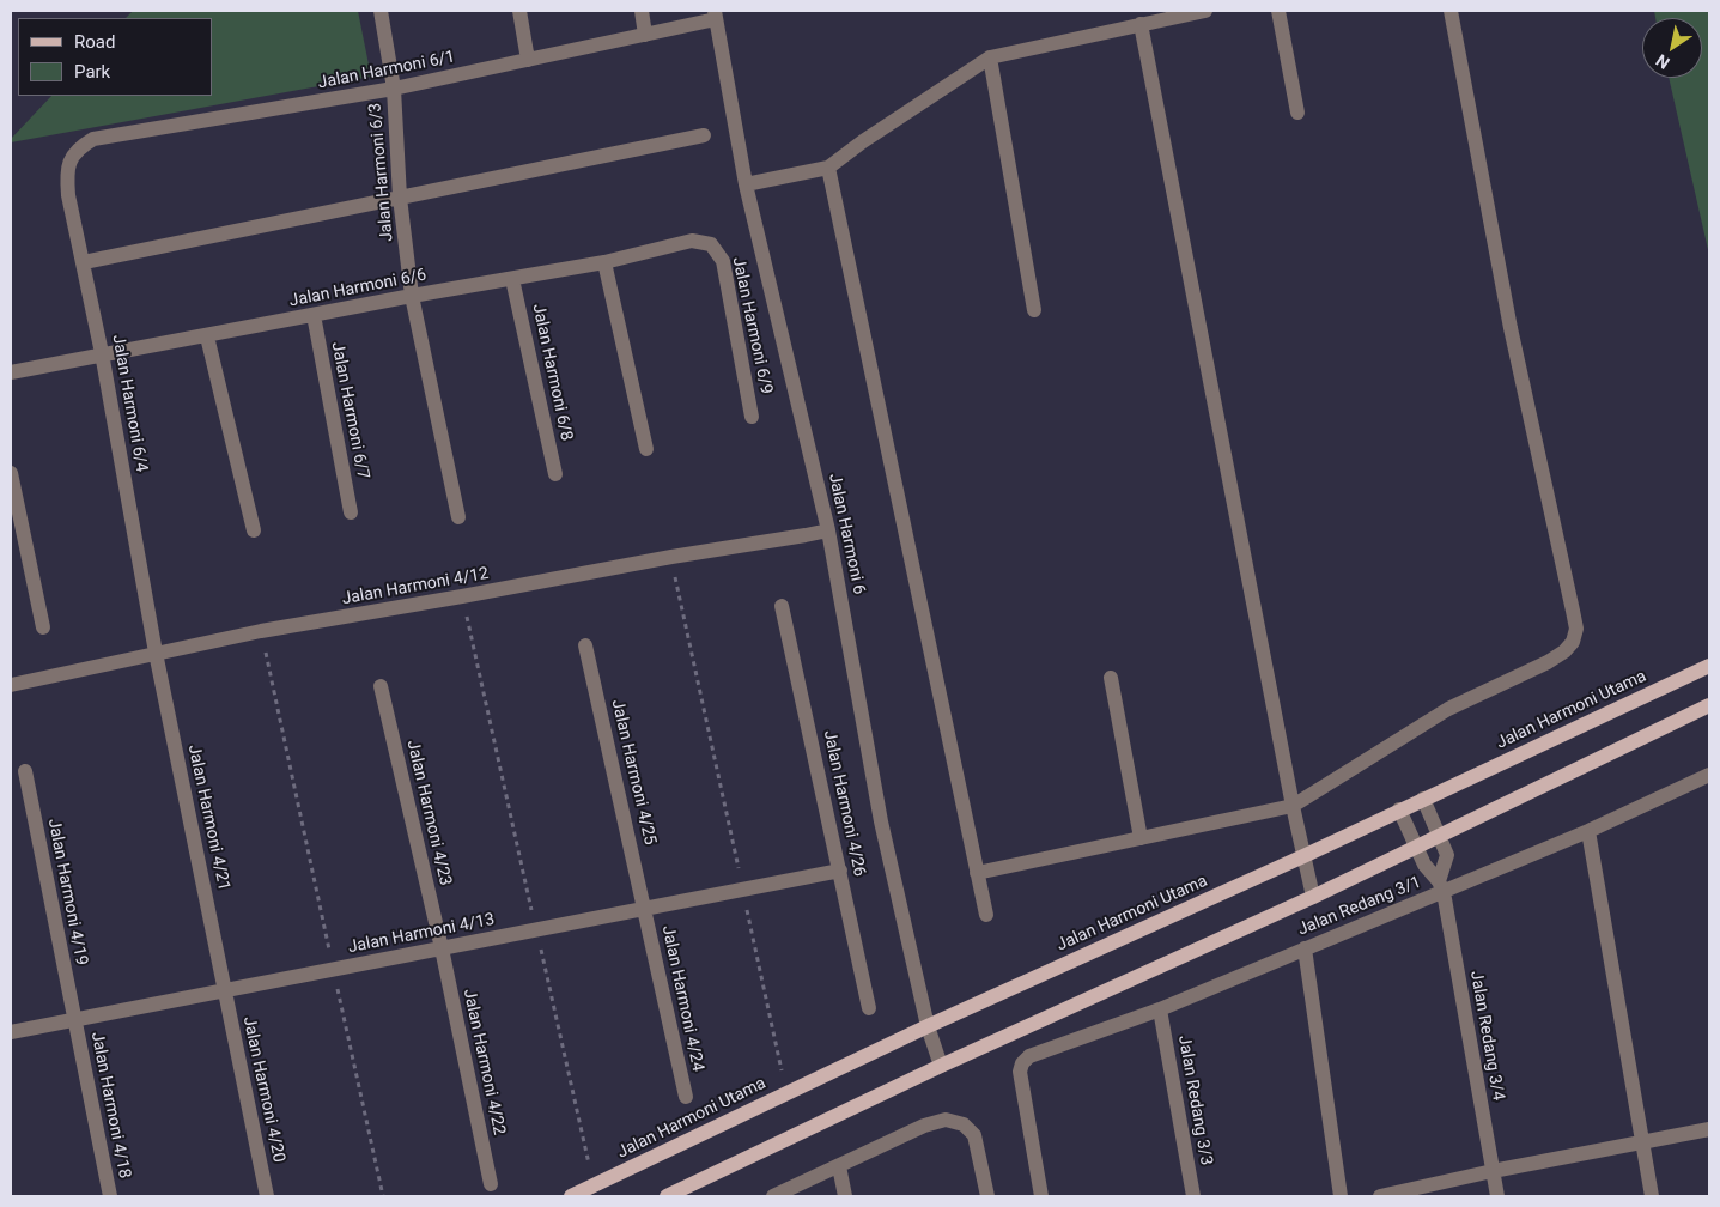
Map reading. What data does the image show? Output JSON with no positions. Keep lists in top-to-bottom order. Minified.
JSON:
{"streets":{"main road":["Jalan Harmoni Utama"],"street":["Jalan Harmoni 6/1","Jalan Harmoni 6/3","Jalan Harmoni 6/6","Jalan Harmoni 6/9","Jalan Harmoni 6/8","Jalan Harmoni 6/4","Jalan Harmoni 6/7","Jalan Harmoni 6","Jalan Harmoni 4/12","Jalan Harmoni 4/25","Jalan Harmoni 4/26","Jalan Harmoni 4/23","Jalan Harmoni 4/21","Jalan Harmoni 4/19","Jalan Redang 3/1","Jalan Harmoni 4/13","Jalan Harmoni 4/24","Jalan Redang 3/4","Jalan Harmoni 4/22","Jalan Harmoni 4/20","Jalan Redang 3/3","Jalan Harmoni 4/18"]},"crossings":[["Jalan Harmoni 6/1","Jalan Harmoni 6/3"],["Jalan Harmoni 6/1","Jalan Harmoni 6/4"],["Jalan Harmoni 6/1","Jalan Harmoni 6"],["Jalan Harmoni 6/3","Jalan Harmoni 6/6"],["Jalan Harmoni 6/6","Jalan Harmoni 6/9"],["Jalan Harmoni 6/6","Jalan Harmoni 6/8"],["Jalan Harmoni 6/6","Jalan Harmoni 6/4"],["Jalan Harmoni 6/6","Jalan Harmoni 6/7"],["Jalan Harmoni 6/4","Jalan Harmoni 4/12"],["Jalan Harmoni 6/4","Jalan Harmoni 4/21"],["Jalan Harmoni 6","Jalan Harmoni 4/12"],["Jalan Harmoni 6","Jalan Harmoni Utama"],["Jalan Harmoni 4/12","Jalan Harmoni 4/21"],["Jalan Harmoni Utama","Jalan Redang 3/4"],["Jalan Harmoni 4/25","Jalan Harmoni 4/13"],["Jalan Harmoni 4/25","Jalan Harmoni 4/24"],["Jalan Harmoni 4/26","Jalan Harmoni 4/13"],["Jalan Harmoni 4/23","Jalan Harmoni 4/13"],["Jalan Harmoni 4/23","Jalan Harmoni 4/22"],["Jalan Harmoni 4/21","Jalan Harmoni 4/13"],["Jalan Harmoni 4/21","Jalan Harmoni 4/20"],["Jalan Harmoni 4/19","Jalan Harmoni 4/13"],["Jalan Harmoni 4/19","Jalan Harmoni 4/18"],["Jalan Redang 3/1","Jalan Redang 3/4"],["Jalan Redang 3/1","Jalan Redang 3/3"],["Jalan Harmoni 4/13","Jalan Harmoni 4/24"],["Jalan Harmoni 4/13","Jalan Harmoni 4/22"],["Jalan Harmoni 4/13","Jalan Harmoni 4/20"],["Jalan Harmoni 4/13","Jalan Harmoni 4/18"]],"legend":["Road","Park"],"north":"bottom left"}
